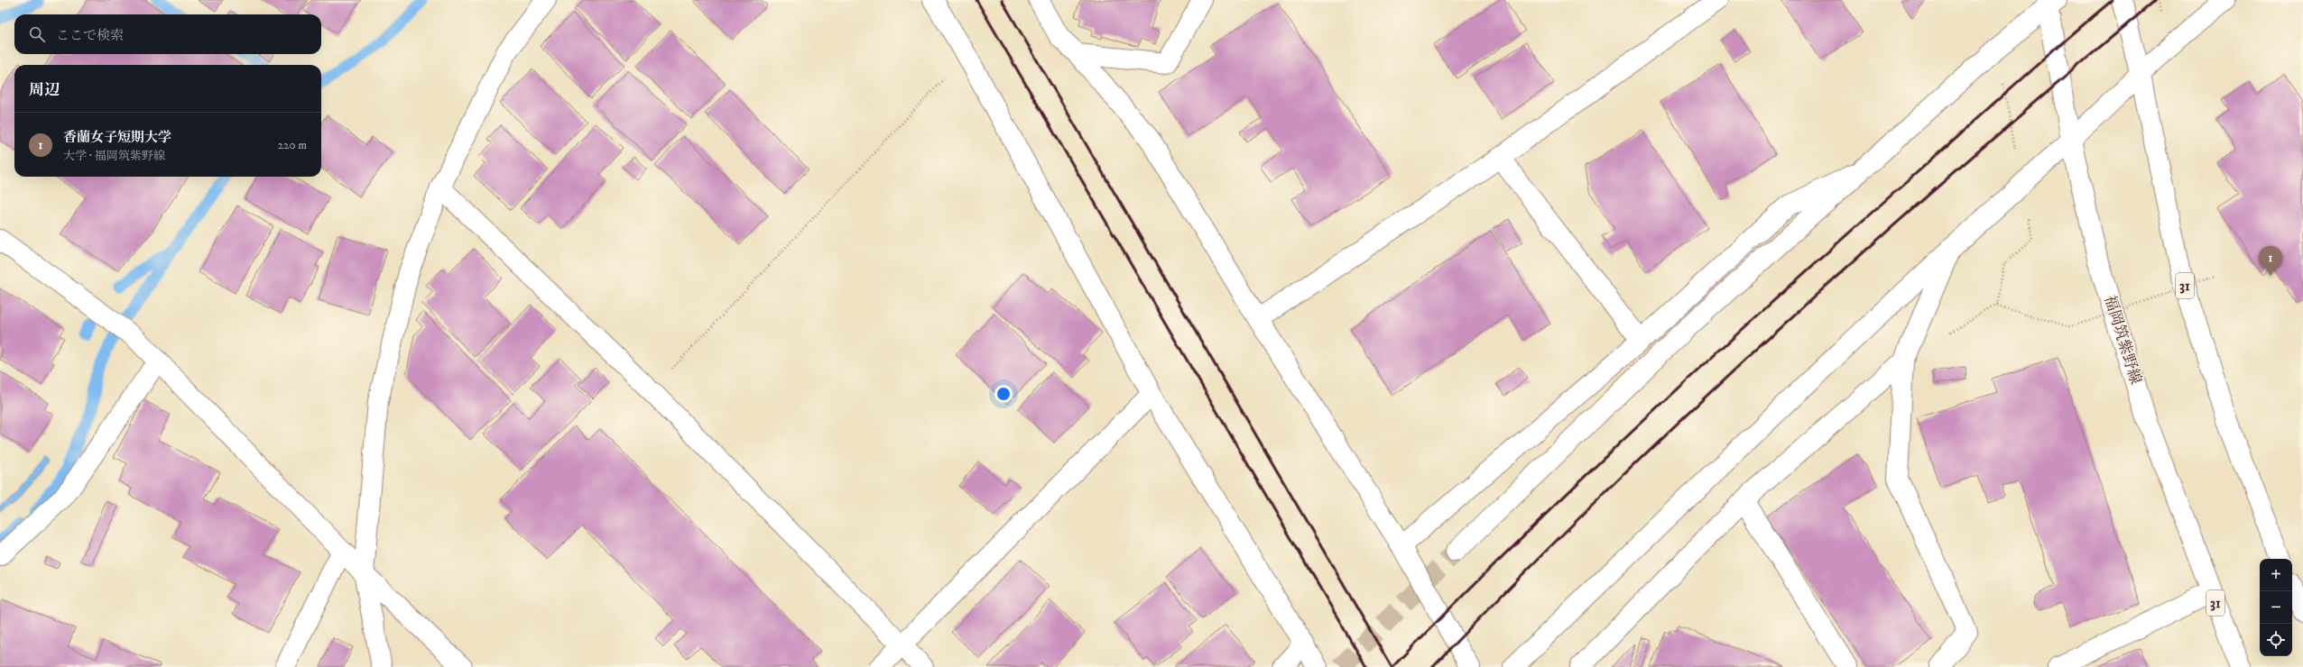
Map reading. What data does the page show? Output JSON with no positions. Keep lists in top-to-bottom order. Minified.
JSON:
{"streets":{"street":["31","福岡筑紫野線"]},"page":{"search":"ここで検索","heading":"周辺","list":[{"mark":"1","name":"香蘭女子短期大学","note":"大学 · 福岡筑紫野線","value":"220 m"}],"pins":"1","map_buttons":["+","−"]}}
